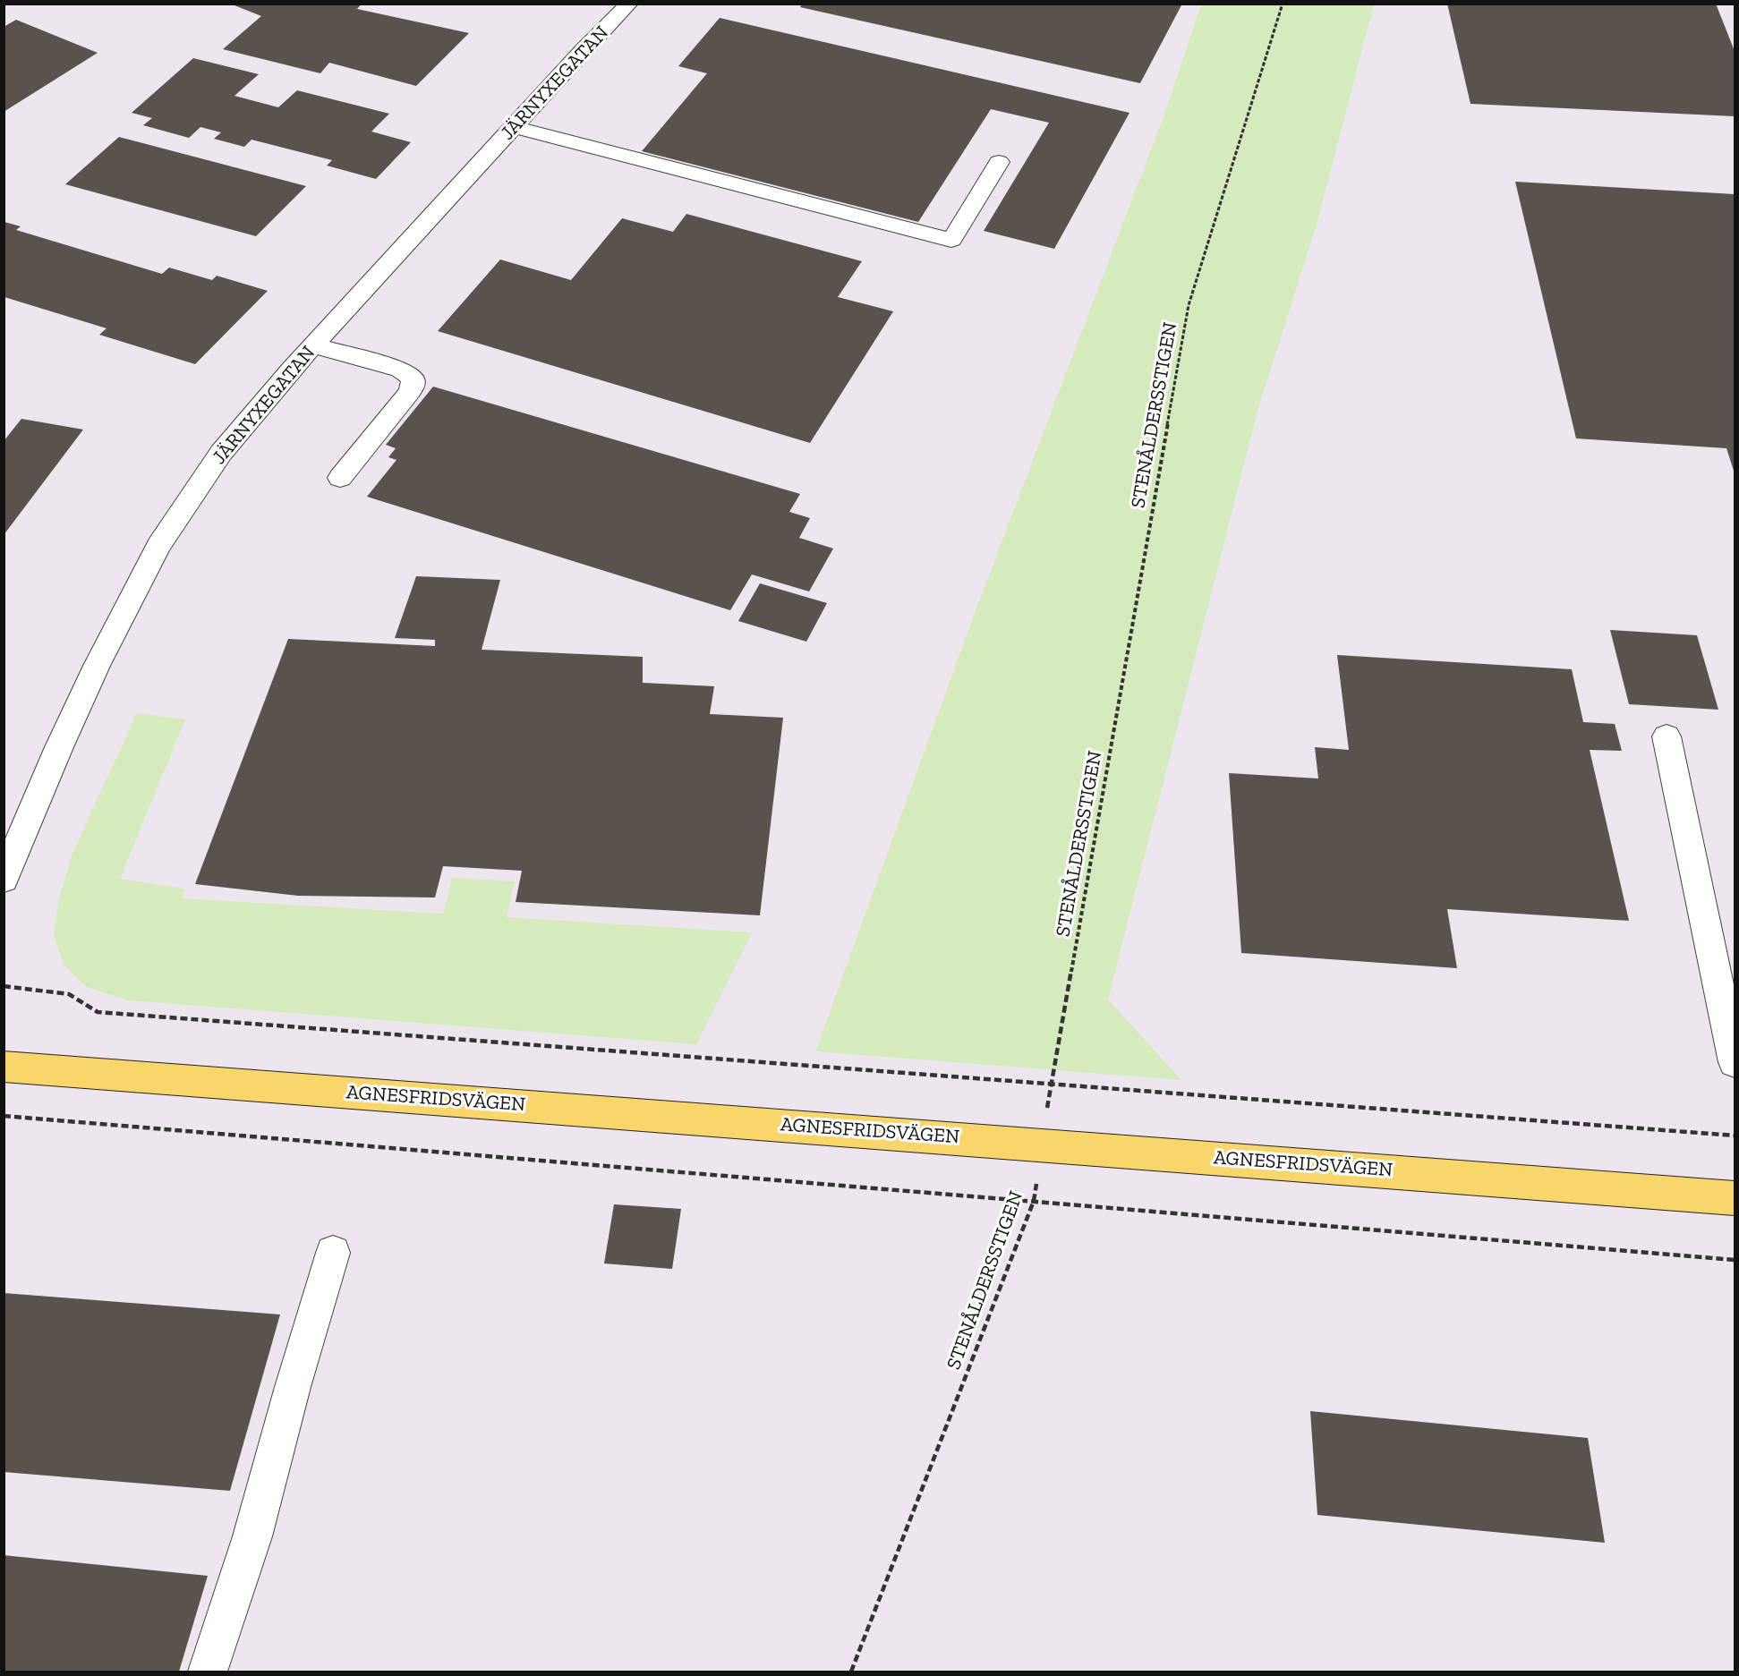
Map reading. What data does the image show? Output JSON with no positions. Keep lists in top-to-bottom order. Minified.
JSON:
{"streets":{"main road":["AGNESFRIDSVÄGEN"],"street":["JÄRNYXEGATAN"],"path":["STENÅLDERSSTIGEN"]},"crossings":[["STENÅLDERSSTIGEN","AGNESFRIDSVÄGEN"]]}
